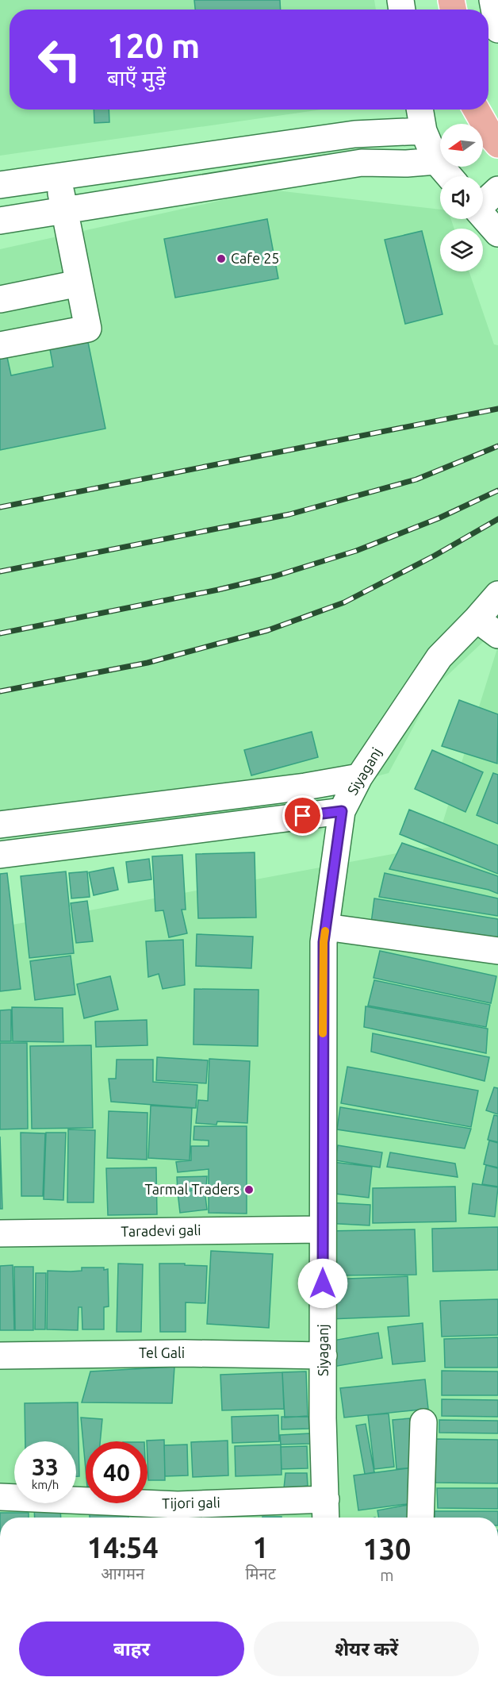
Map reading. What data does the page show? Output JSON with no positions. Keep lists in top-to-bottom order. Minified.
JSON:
{"streets":{"street":["Siyaganj","Taradevi gali","Tel Gali","Tijori gali"]},"crossings":[["Siyaganj","Taradevi gali"],["Siyaganj","Tel Gali"],["Siyaganj","Tijori gali"]],"places":["Cafe 25","Tarmal Traders"],"north":"left","page":{"turn":["120 m","बाएँ मुड़ें"],"speed":"33 km/h","limit":"40","eta":["14:54","आगमन","1","मिनट","130","m"],"buttons":["बाहर","शेयर करें"]}}
